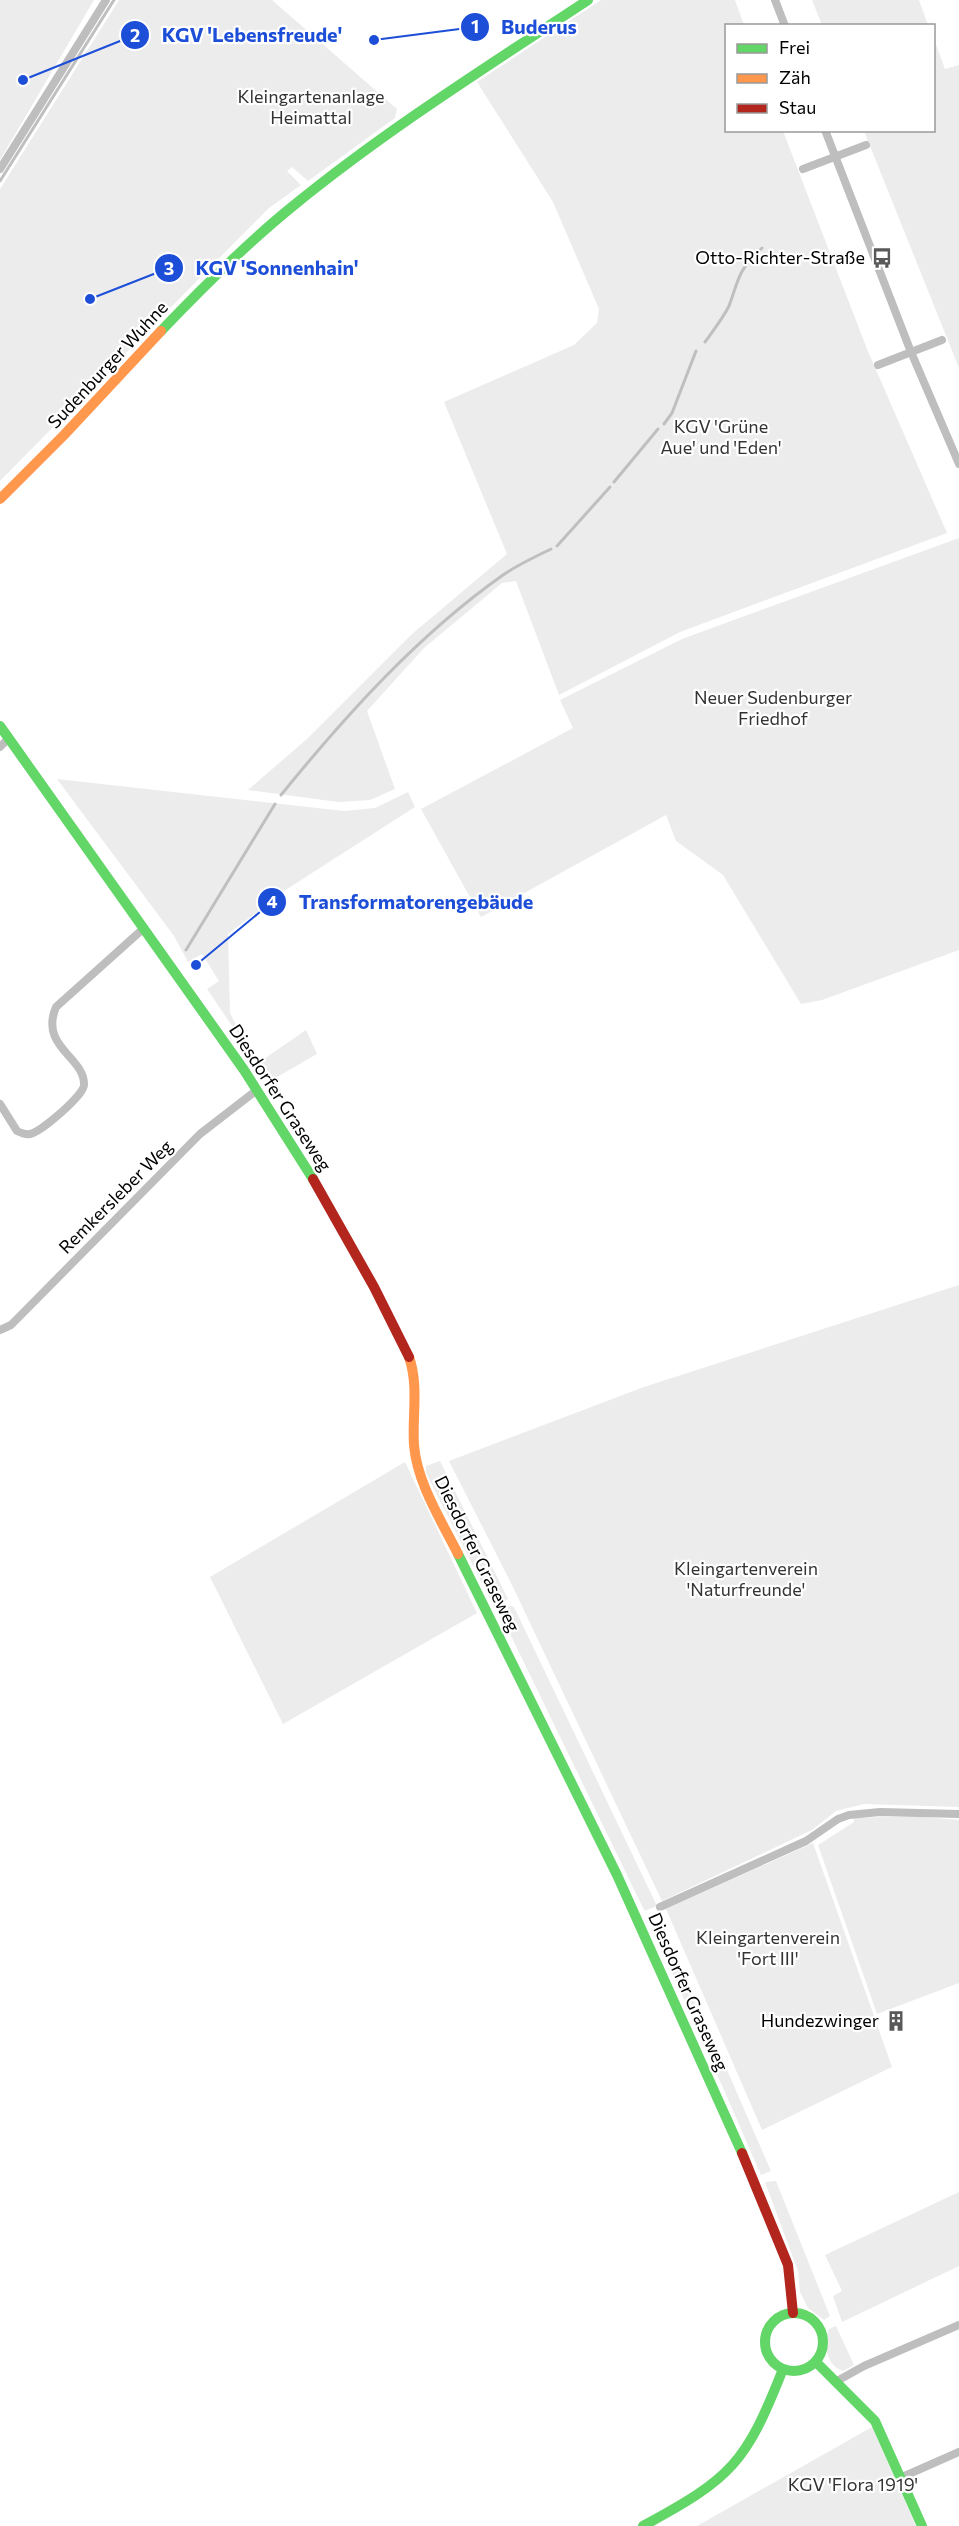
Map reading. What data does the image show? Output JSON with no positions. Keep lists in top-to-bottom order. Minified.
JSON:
{"streets":{"main road":["Sudenburger Wuhne","Diesdorfer Graseweg"],"street":["Remkersleber Weg"]},"crossings":[["Diesdorfer Graseweg","Remkersleber Weg"]],"parks":["Kleingartenanlage Heimattal","KGV 'Grüne Aue' und 'Eden'","Neuer Sudenburger Friedhof","Kleingartenverein 'Naturfreunde'","Kleingartenverein 'Fort III'","KGV 'Flora 1919'"],"places":{"other":["Buderus","KGV 'Lebensfreude'","KGV 'Sonnenhain'","Transformatorengebäude"],"bus stop":["Otto-Richter-Straße"],"building":["Hundezwinger"]},"legend":["Frei","Zäh","Stau"]}
